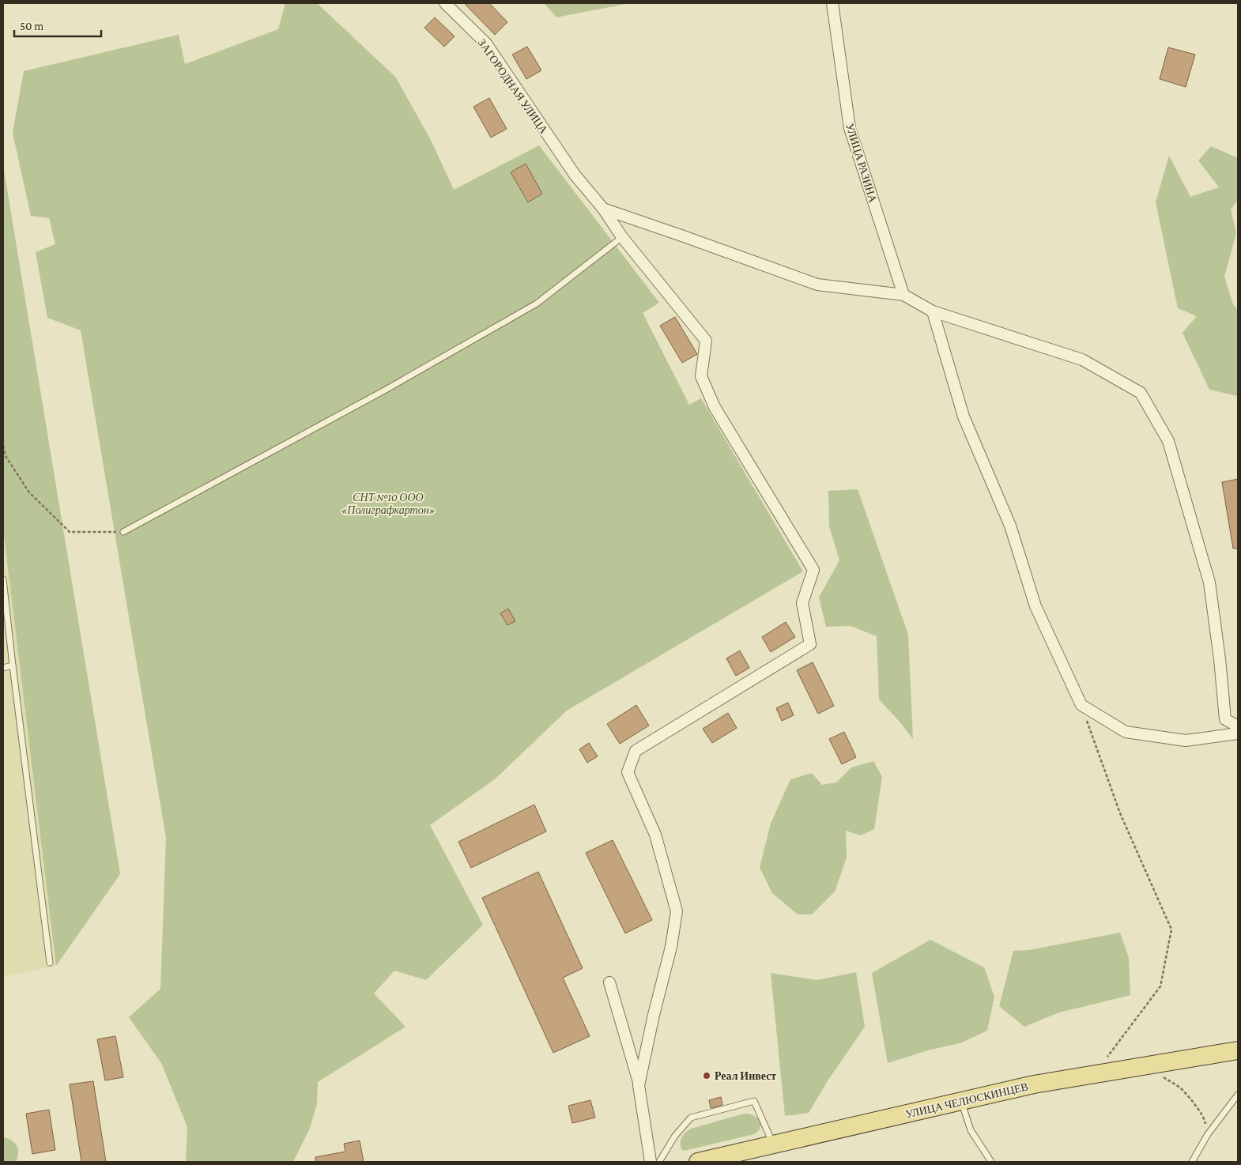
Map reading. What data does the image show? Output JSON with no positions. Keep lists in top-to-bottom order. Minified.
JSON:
{"streets":{"main road":["УЛИЦА ЧЕЛЮСКИНЦЕВ"],"street":["ЗАГОРОДНАЯ УЛИЦА","УЛИЦА РАЗИНА"]},"parks":["СНТ №10 ООО «Полиграфкартон»"],"places":["Реал Инвест"],"scale_bar":"50 m"}
